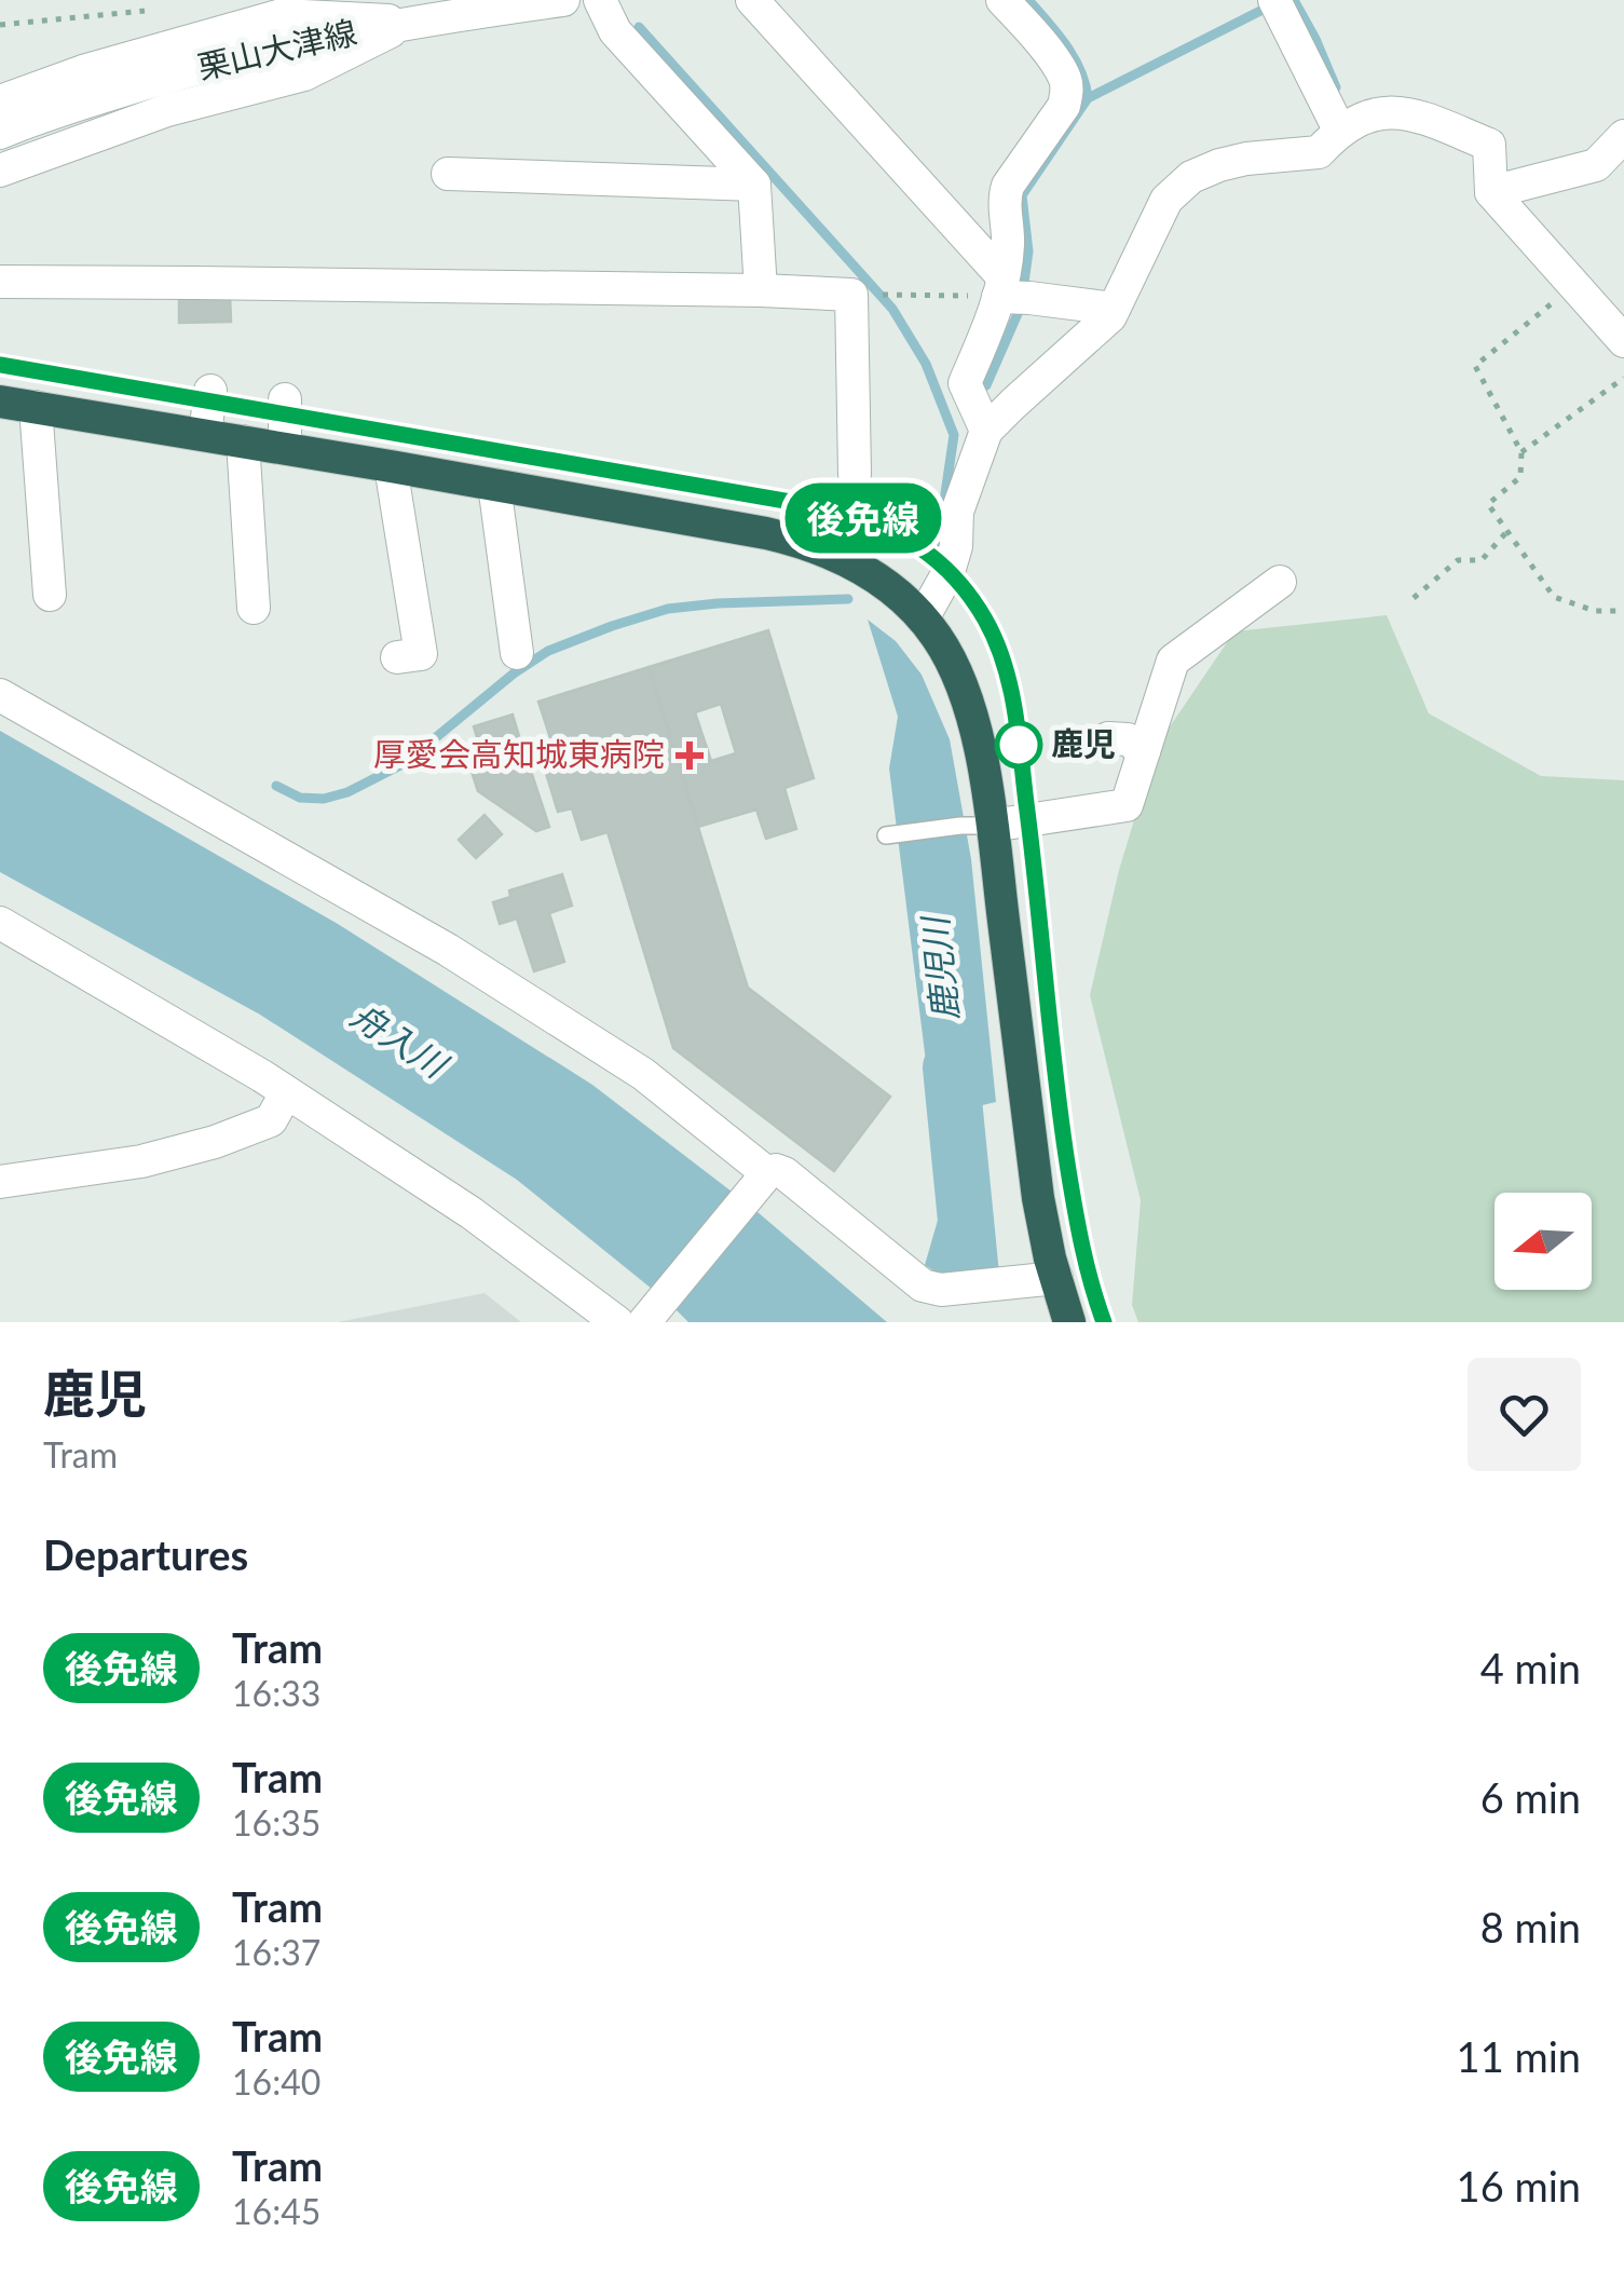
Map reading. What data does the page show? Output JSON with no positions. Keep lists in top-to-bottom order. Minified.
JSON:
{"streets":{"street":["栗山大津線"]},"water":["鹿児川","舟入川"],"places":{"other":["鹿児"],"health":["厚愛会高知城東病院"]},"lines":["tram line 後免線"],"north":"left","page":{"on_map":"後免線","heading":[["鹿児","Tram"],"Departures"],"list":[{"mark":"後免線","name":"Tram","note":"16:33","value":"4 min"},{"mark":"後免線","name":"Tram","note":"16:35","value":"6 min"},{"mark":"後免線","name":"Tram","note":"16:37","value":"8 min"},{"mark":"後免線","name":"Tram","note":"16:40","value":"11 min"},{"mark":"後免線","name":"Tram","note":"16:45","value":"16 min"}]}}
